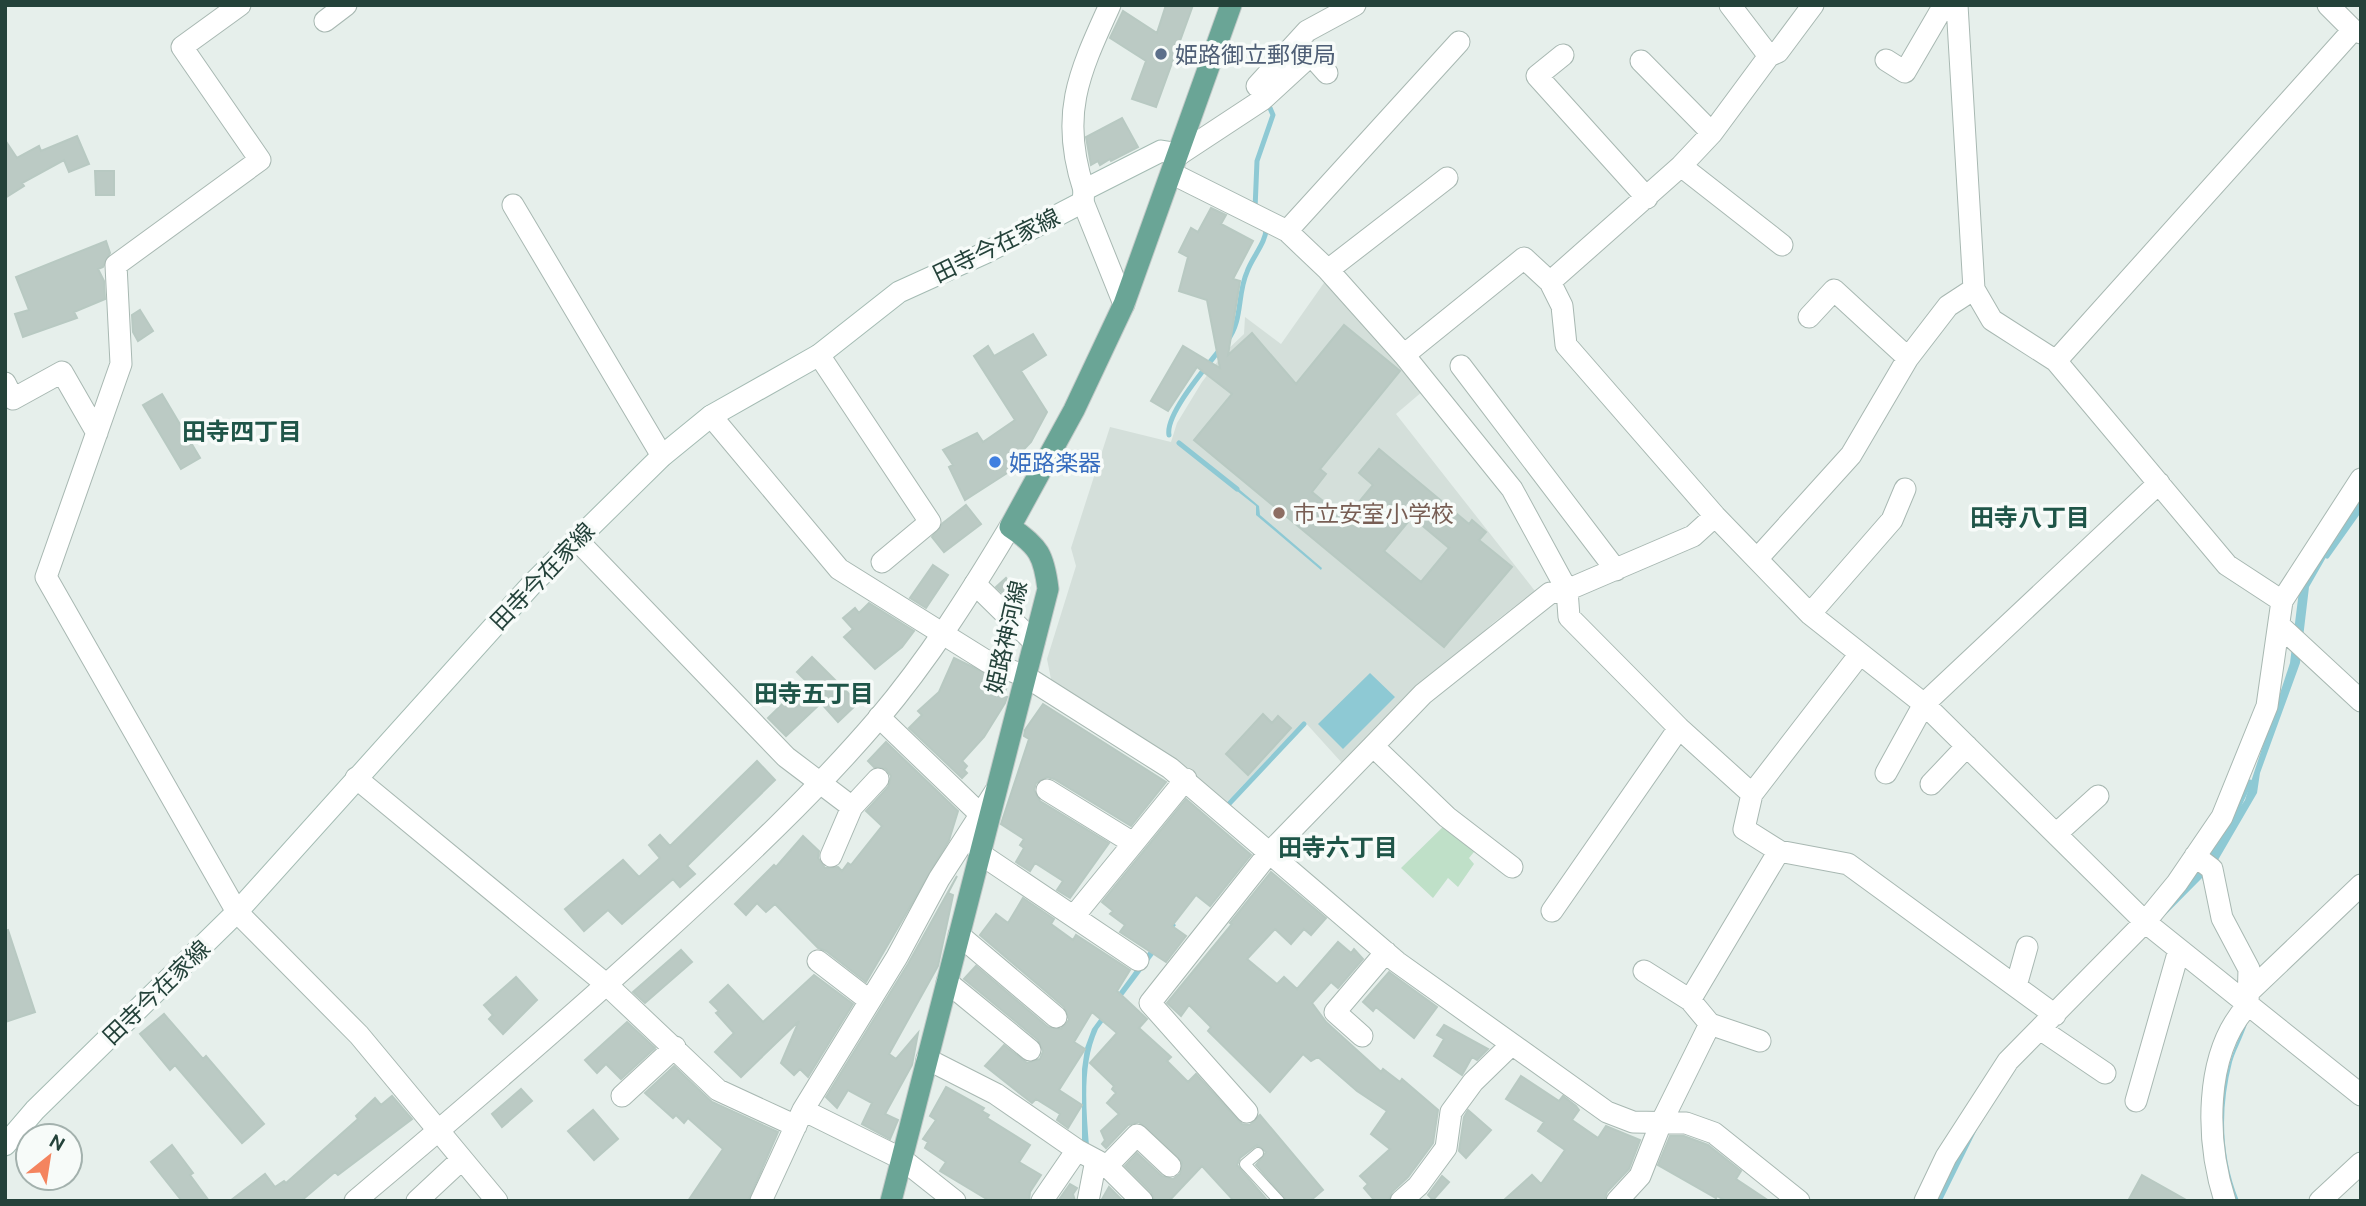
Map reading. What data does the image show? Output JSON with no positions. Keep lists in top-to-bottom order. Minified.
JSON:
{"streets":{"main road":["姫路神河線"],"street":["田寺今在家線"]},"districts":["田寺四丁目","田寺八丁目","田寺五丁目","田寺六丁目"],"places":["姫路御立郵便局","姫路楽器","市立安室小学校"],"north":"top right"}
